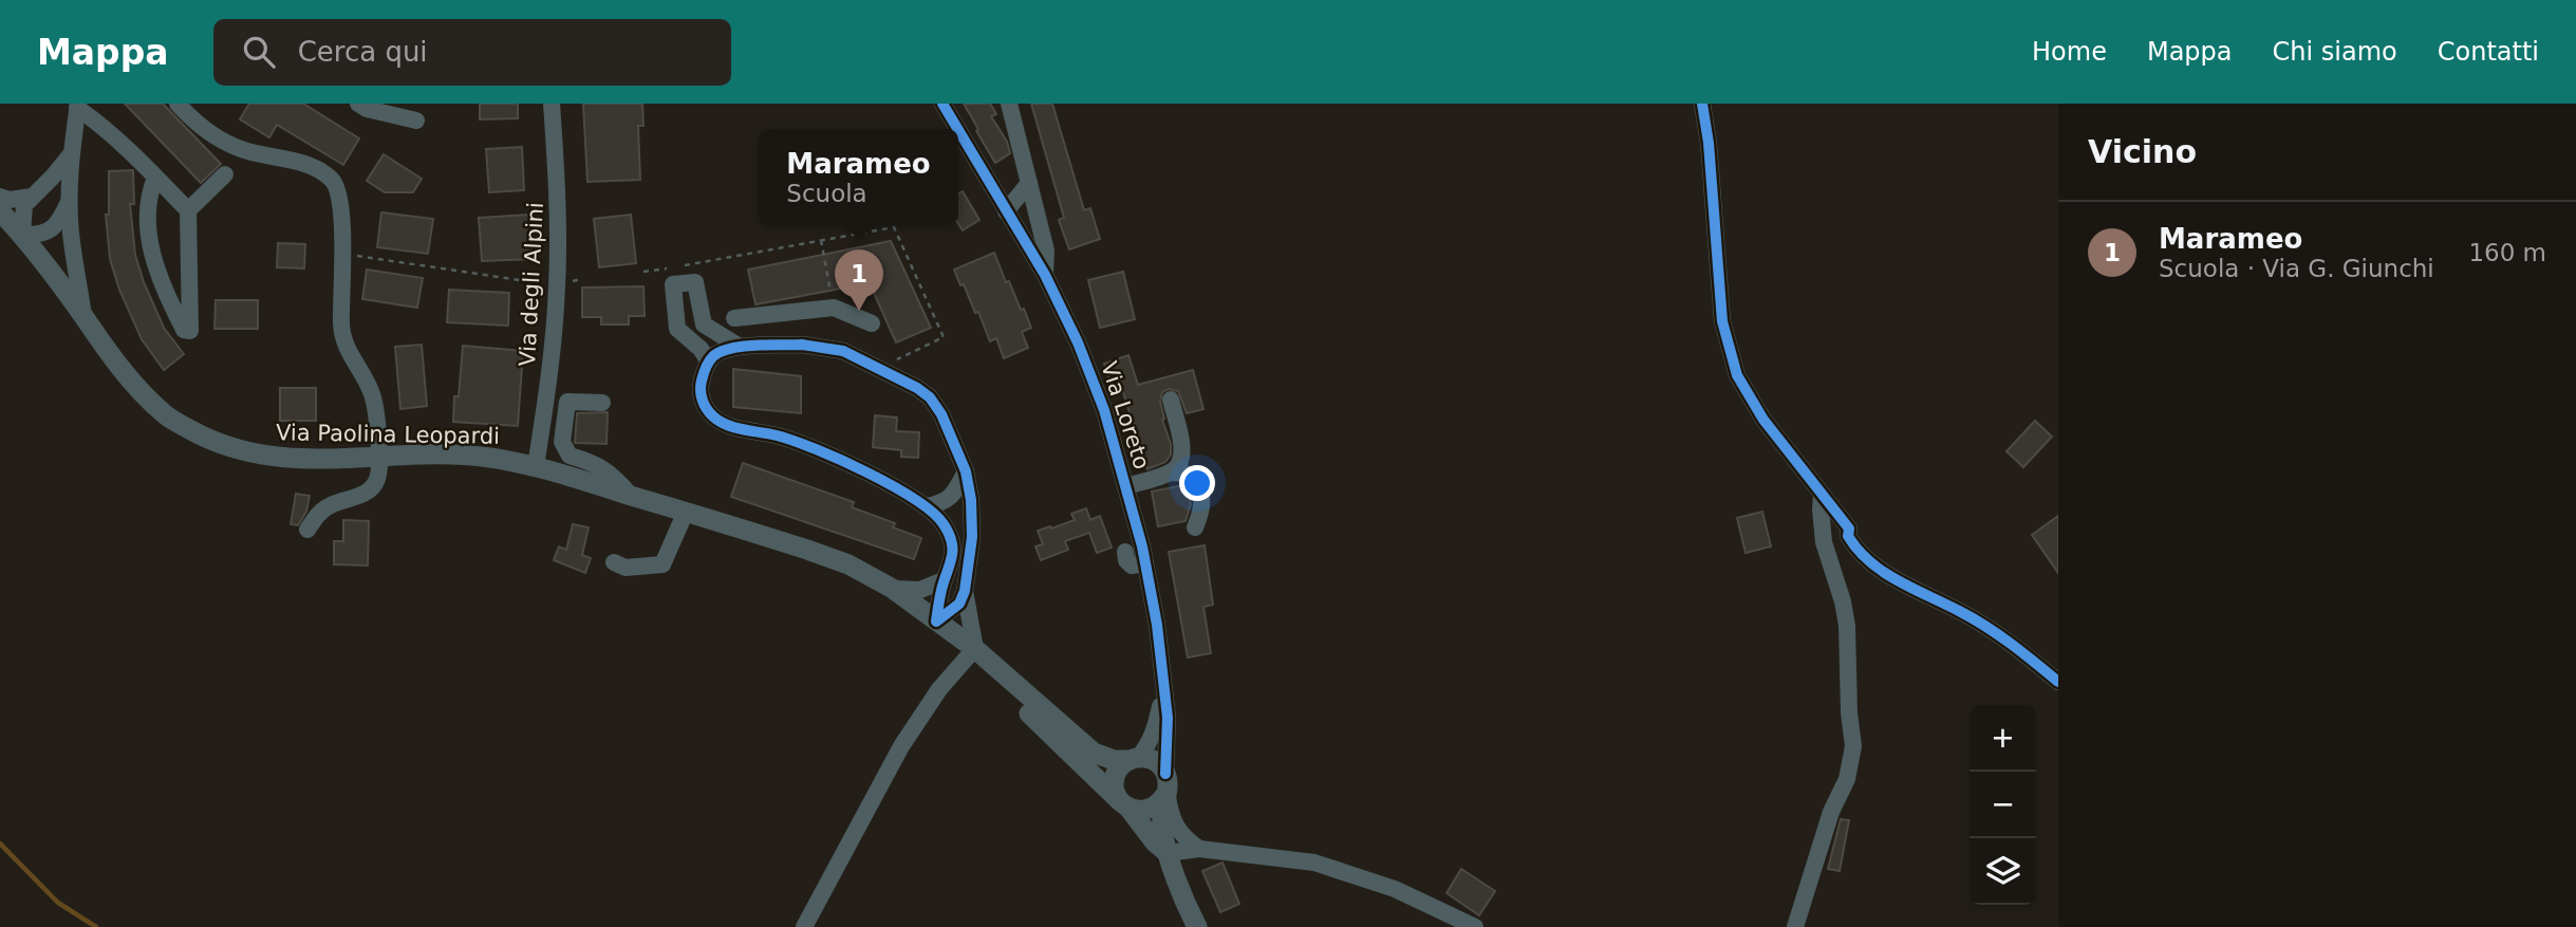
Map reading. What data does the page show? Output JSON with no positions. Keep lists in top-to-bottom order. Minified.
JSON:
{"streets":{"main road":["Via Paolina Leopardi"],"street":["Via degli Alpini","Via Loreto"]},"crossings":[["Via degli Alpini","Via Paolina Leopardi"],["Via Loreto","Via Paolina Leopardi"]],"page":{"header":"Mappa","search":"Cerca qui","nav":["Home","Mappa","Chi siamo","Contatti"],"heading":"Vicino","popup":["Marameo","Scuola"],"list":[{"mark":"1","name":"Marameo","note":"Scuola · Via G. Giunchi","value":"160 m"}],"pins":"1","map_buttons":["+","−"]}}
